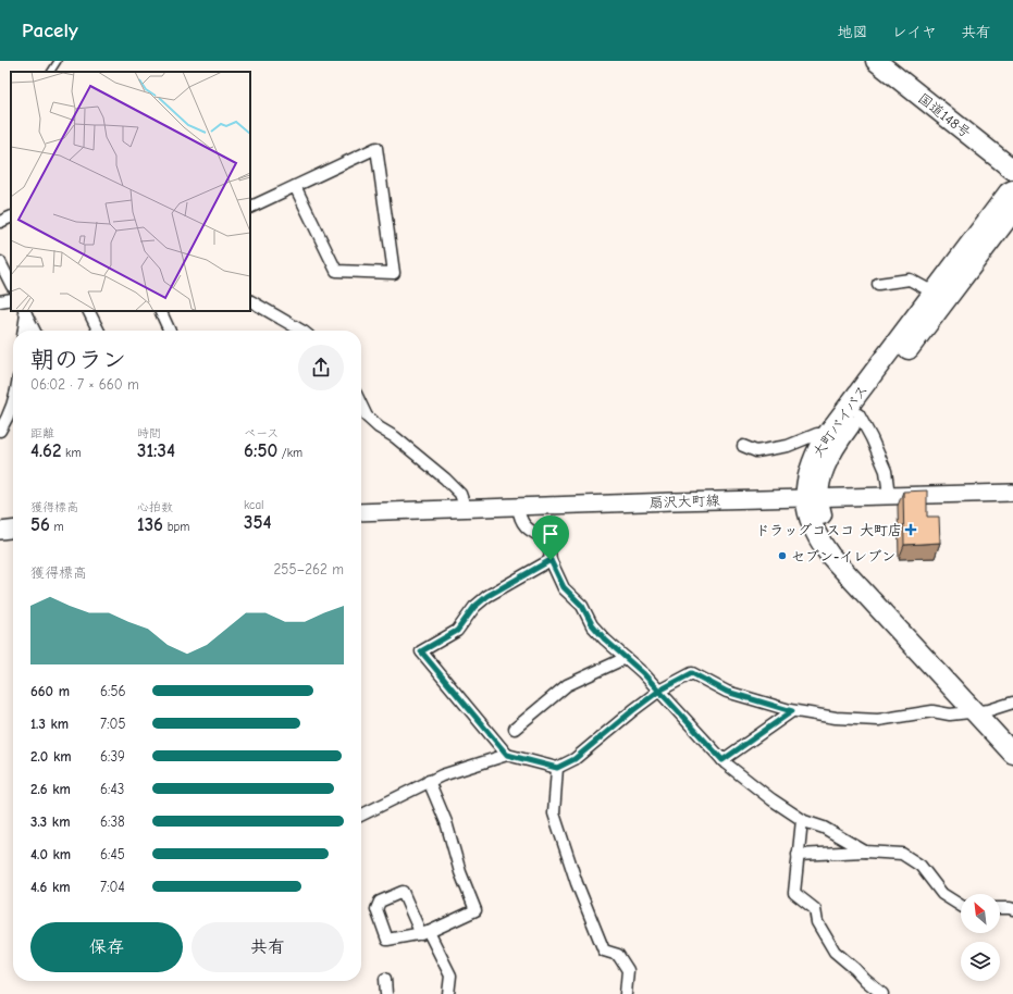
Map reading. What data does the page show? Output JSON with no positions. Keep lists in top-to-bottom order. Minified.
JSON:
{"streets":{"highway":["国道148号","大町バイパス"],"main road":["扇沢大町線"]},"crossings":[["大町バイパス","扇沢大町線"]],"places":{"health":["ドラッグコスコ 大町店"],"other":["セブン-イレブン"]},"north":"top left","page":{"header":"Pacely","nav":["地図","レイヤ","共有"],"heading":["朝のラン","06:02 · 7 × 660 m"],"stats":[["距離","4.62 km"],["時間","31:34"],["ペース","6:50 /km"],["獲得標高","56 m"],["心拍数","136 bpm"],["kcal","354"]],"chart":["獲得標高","255–262 m"],"list":[{"name":"660 m","note":"6:56"},{"name":"1.3 km","note":"7:05"},{"name":"2.0 km","note":"6:39"},{"name":"2.6 km","note":"6:43"},{"name":"3.3 km","note":"6:38"},{"name":"4.0 km","note":"6:45"},{"name":"4.6 km","note":"7:04"}],"buttons":["保存","共有"]}}
